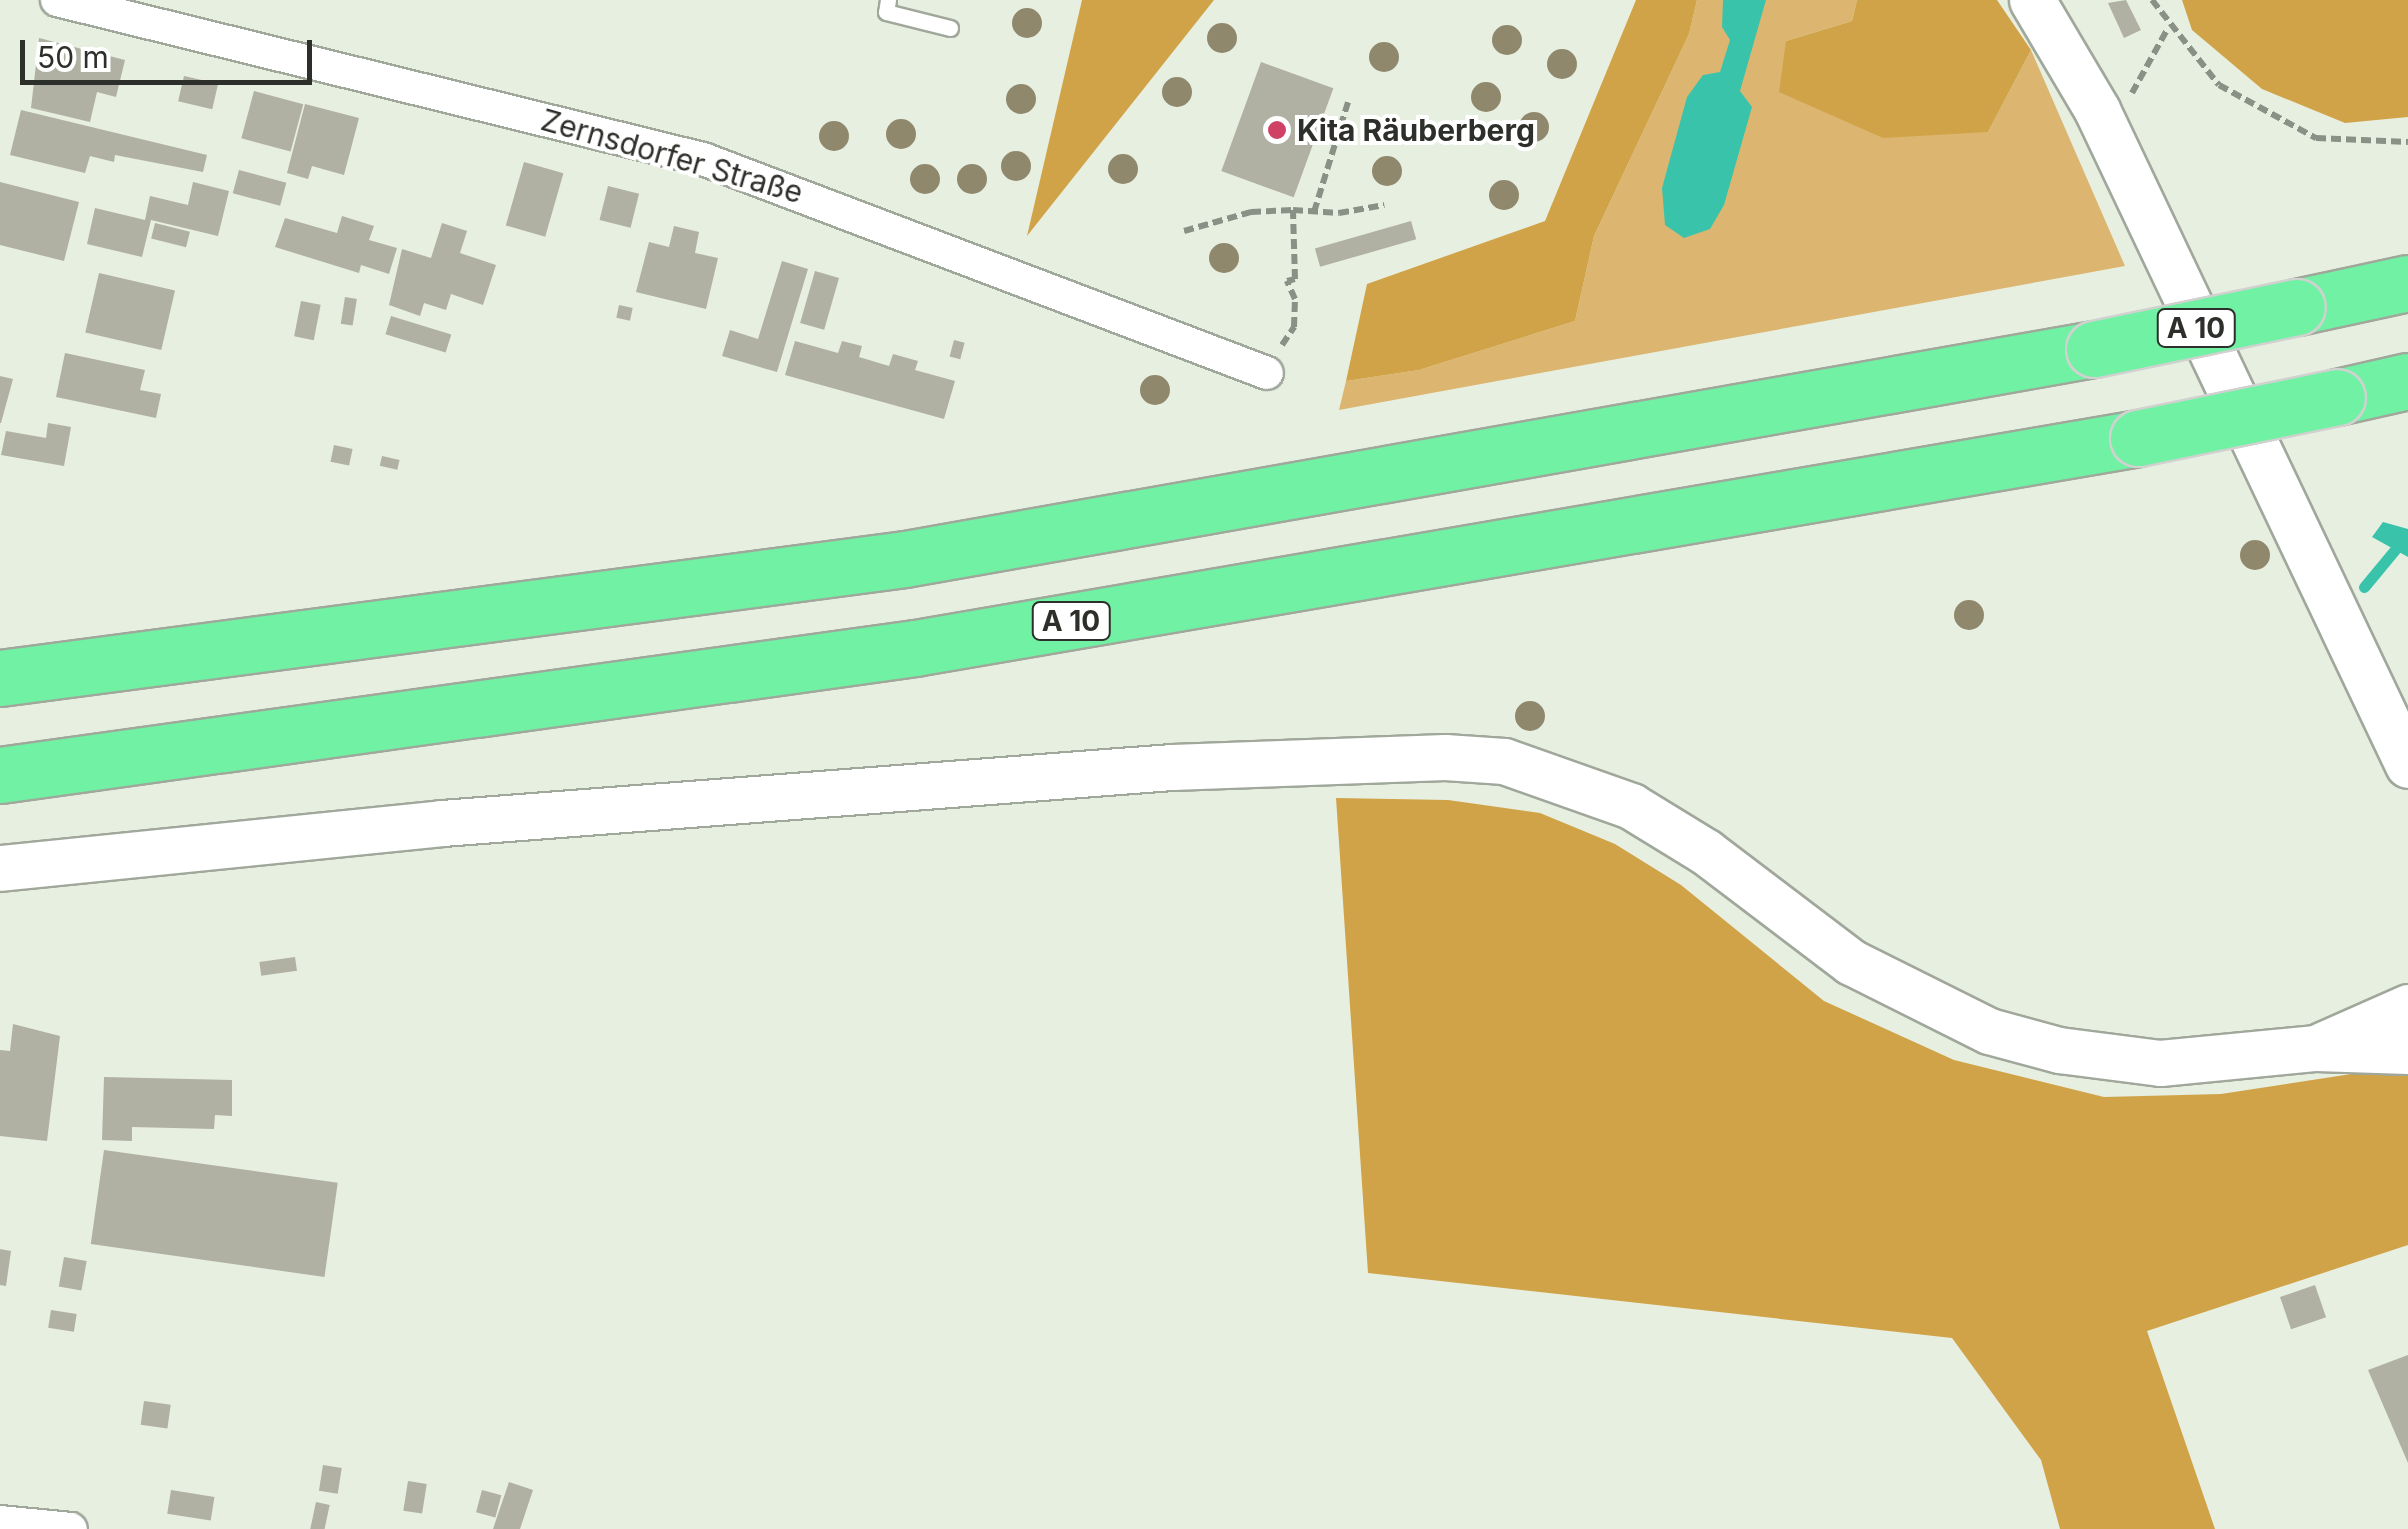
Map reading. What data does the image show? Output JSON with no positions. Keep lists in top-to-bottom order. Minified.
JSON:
{"streets":{"highway":["A 10"],"street":["Zernsdorfer Straße"]},"places":["Kita Räuberberg"],"scale_bar":"50 m"}
